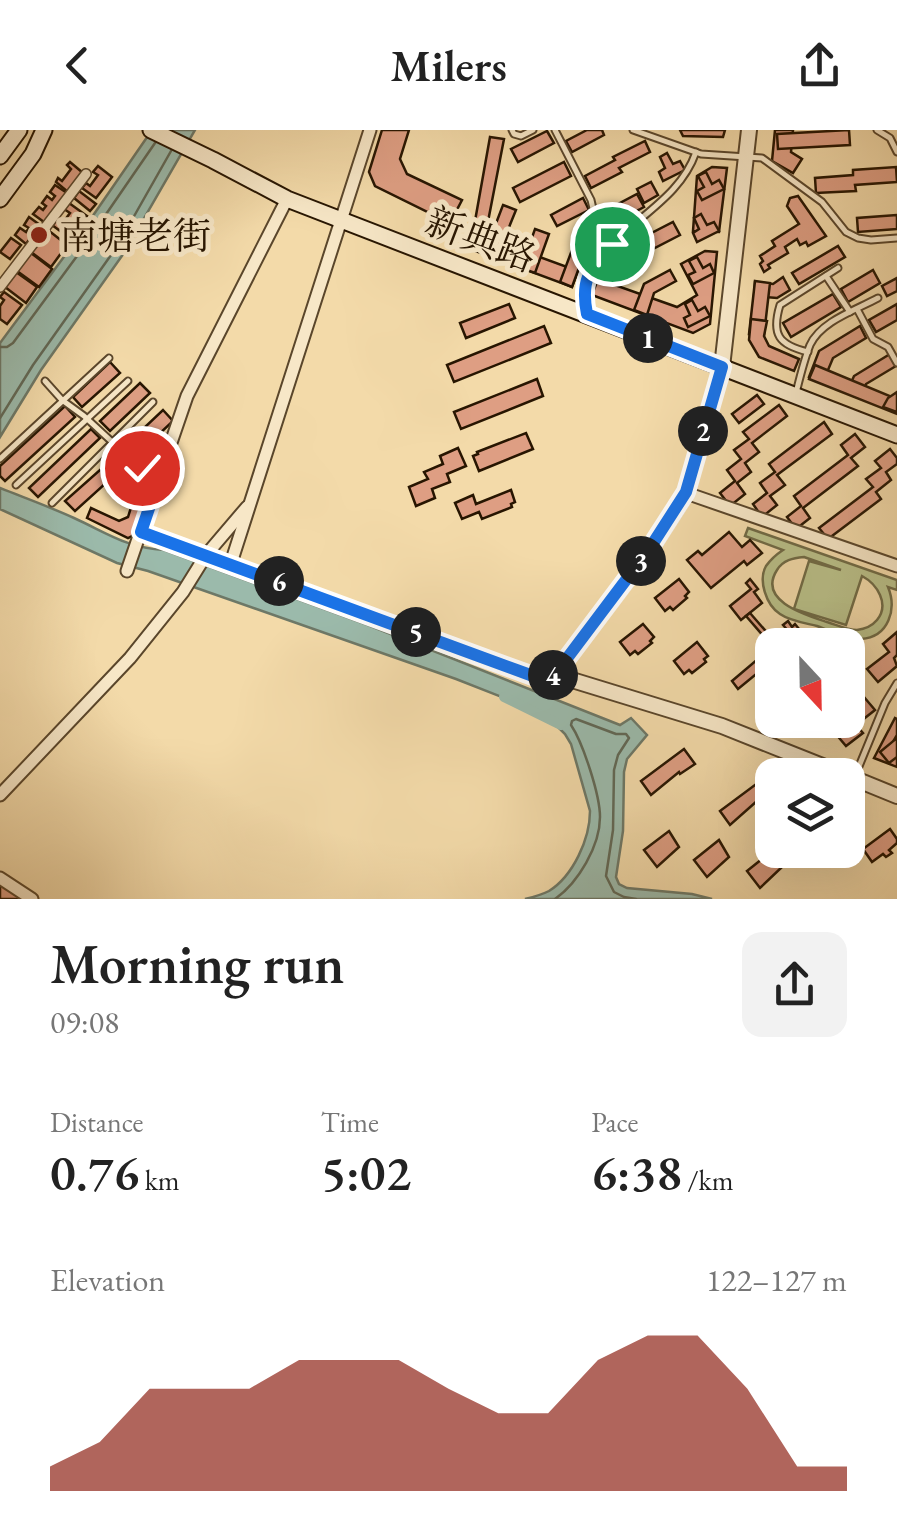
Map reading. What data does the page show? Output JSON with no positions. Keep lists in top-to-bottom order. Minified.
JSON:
{"streets":{"main road":["新典路"]},"places":["南塘老街"],"north":"bottom","page":{"header":"Milers","pins":["1","2","3","6","5","4"],"heading":["Morning run","09:08"],"stats":[["Distance","0.76 km"],["Time","5:02"],["Pace","6:38 /km"]],"chart":["Elevation","122–127 m"]}}
